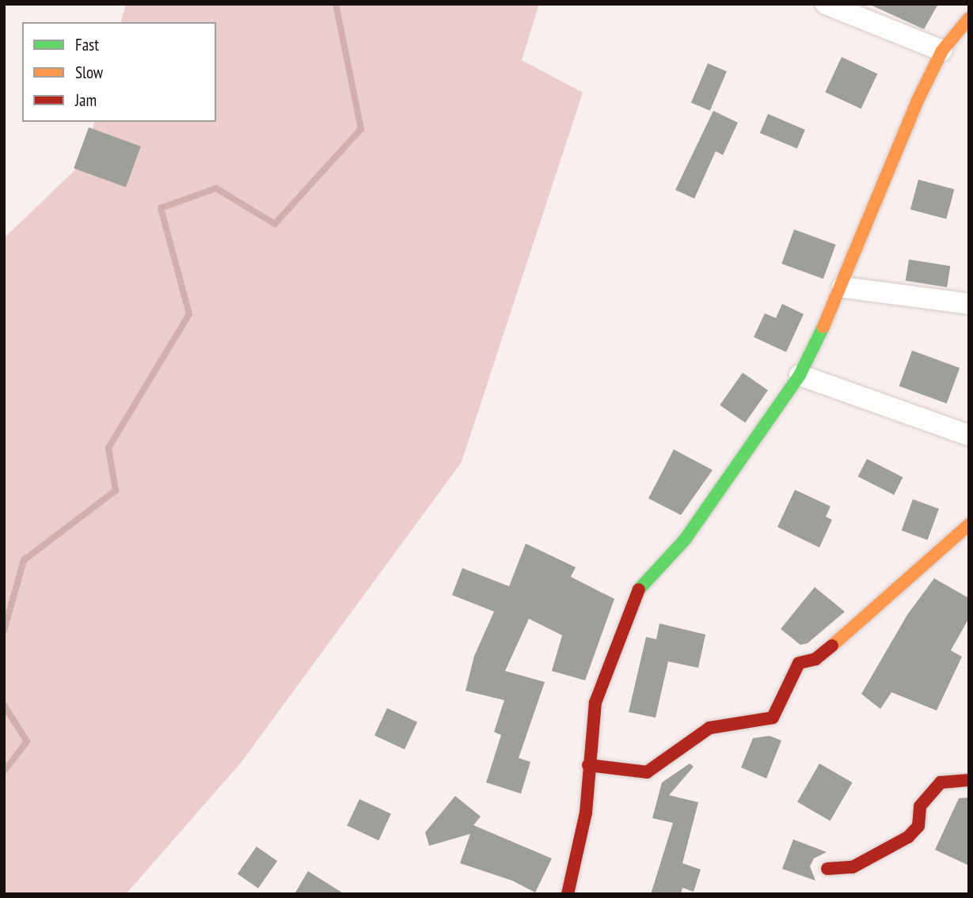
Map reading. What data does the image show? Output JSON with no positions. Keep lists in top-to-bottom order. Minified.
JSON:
{"legend":["Fast","Slow","Jam"]}
